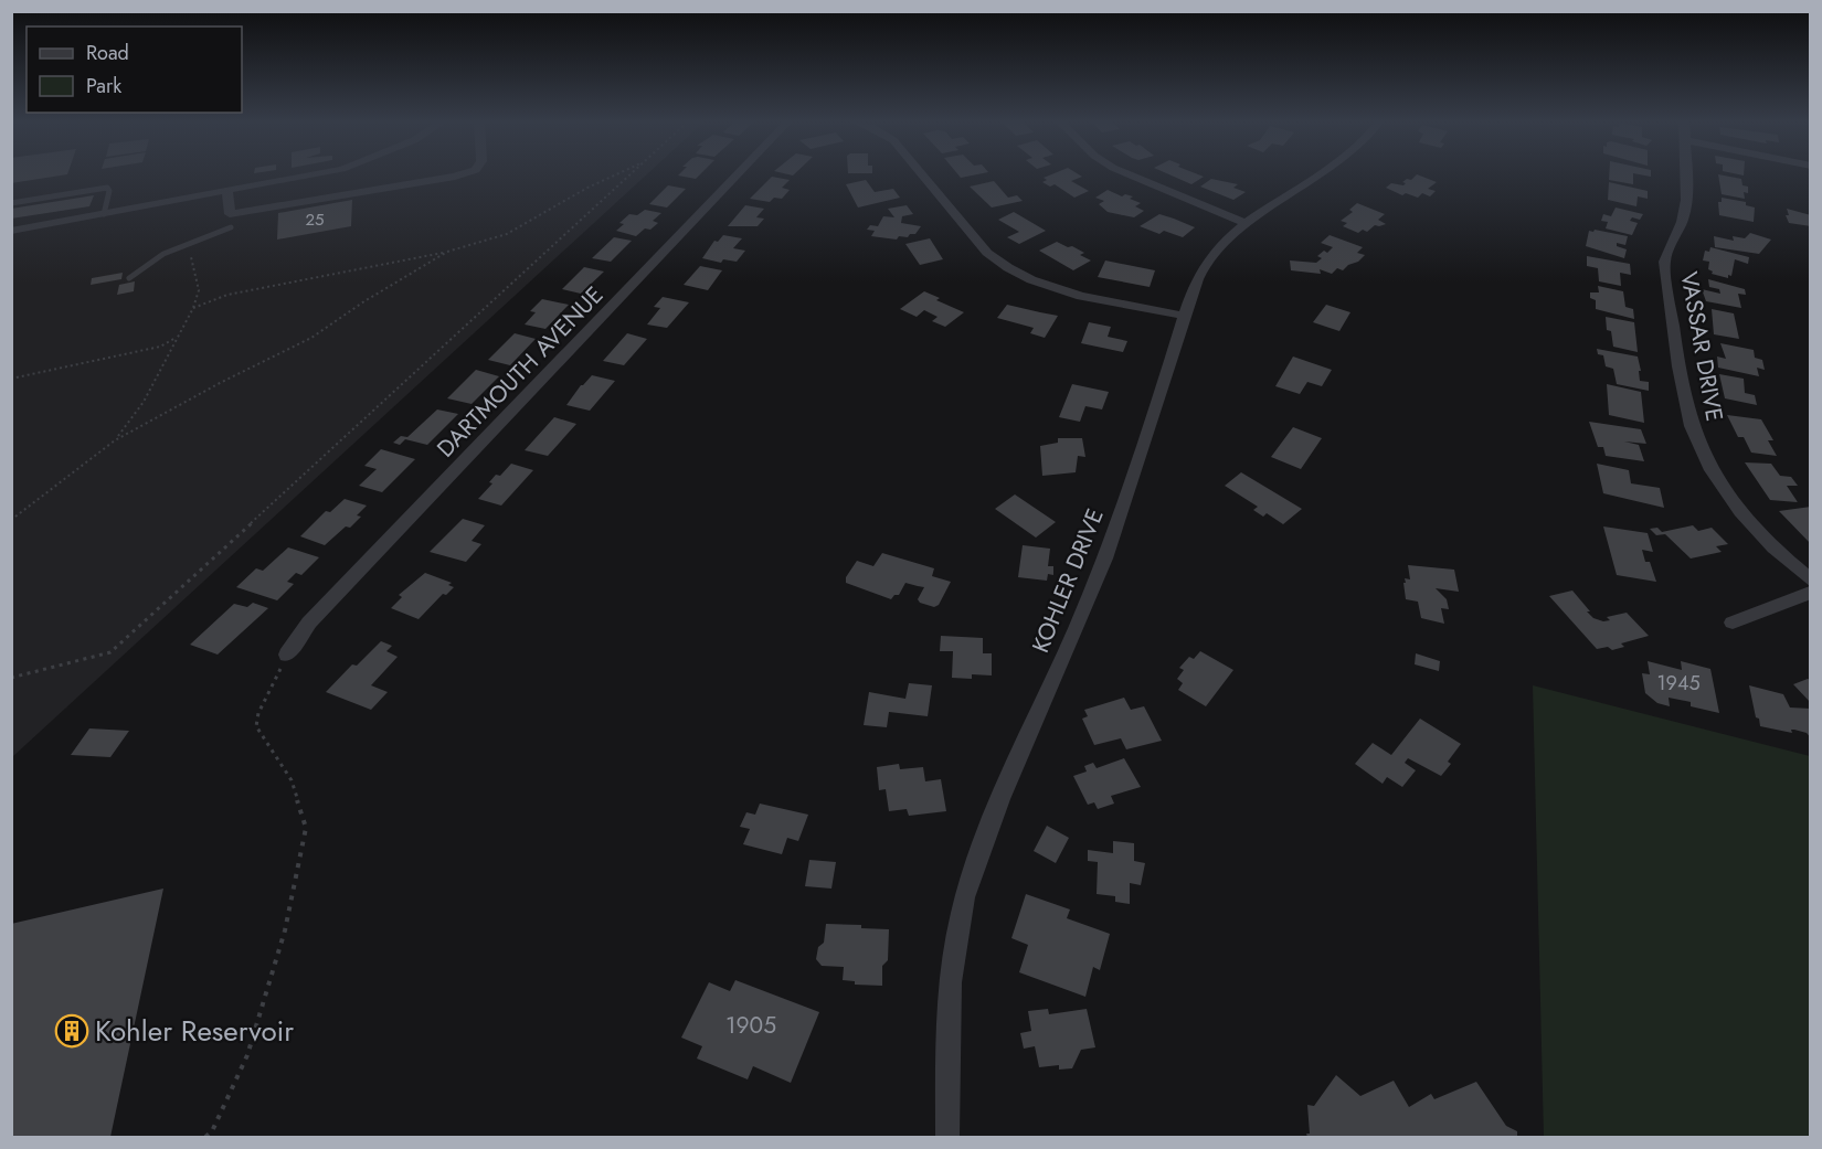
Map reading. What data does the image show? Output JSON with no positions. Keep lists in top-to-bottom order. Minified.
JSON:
{"streets":{"street":["VASSAR DRIVE","DARTMOUTH AVENUE","KOHLER DRIVE"]},"places":{"building":["Kohler Reservoir"]},"house_numbers":["25","1945","1905"],"legend":["Road","Park"]}
